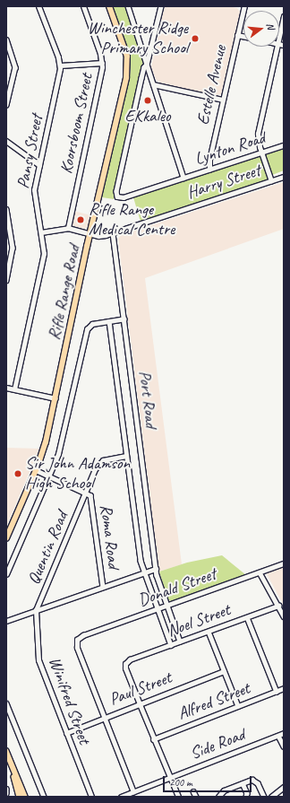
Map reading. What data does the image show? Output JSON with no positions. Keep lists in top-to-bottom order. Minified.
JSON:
{"streets":{"main road":["Rifle Range Road"],"street":["Estelle Avenue","Koorsboom Street","Lynton Road","Pansy Street","Harry Street","Port Road","Roma Road","Quentin Road","Donald Street","Noel Street","Paul Street","Winifred Street","Alfred Street","Side Road"]},"crossings":[["Estelle Avenue","Lynton Road"],["Koorsboom Street","Harry Street"],["Harry Street","Rifle Range Road"],["Harry Street","Port Road"],["Rifle Range Road","Port Road"],["Port Road","Quentin Road"],["Port Road","Donald Street"],["Port Road","Noel Street"],["Roma Road","Quentin Road"],["Quentin Road","Winifred Street"],["Donald Street","Paul Street"],["Noel Street","Paul Street"],["Paul Street","Winifred Street"]],"places":["Winchester Ridge Primary School","EKkaleo","Rifle Range Medical Centre","Sir John Adamson High School"],"scale_bar":"200 m","north":"right"}
